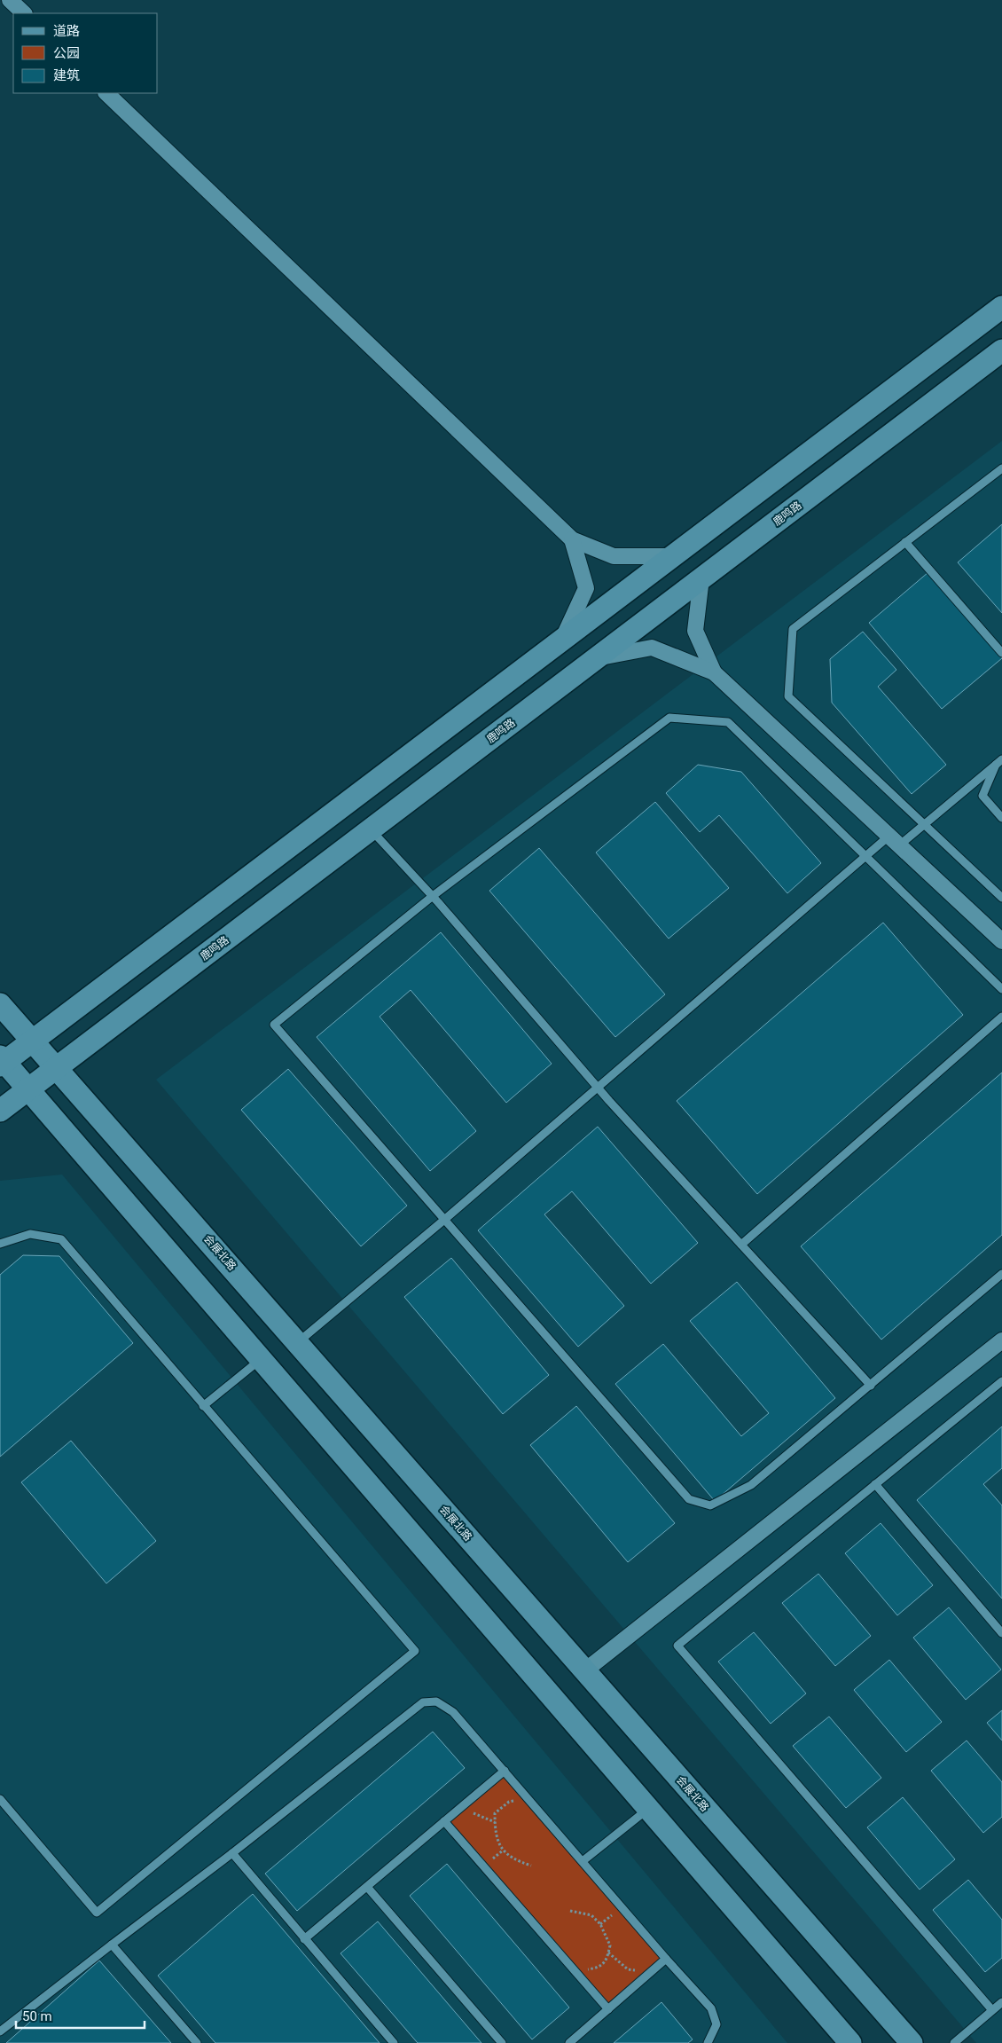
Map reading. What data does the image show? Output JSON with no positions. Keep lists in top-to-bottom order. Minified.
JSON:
{"streets":{"main road":["鹿鸣路","会展北路"]},"crossings":[["鹿鸣路","会展北路"]],"legend":["道路","公园","建筑"],"scale_bar":"50 m"}
